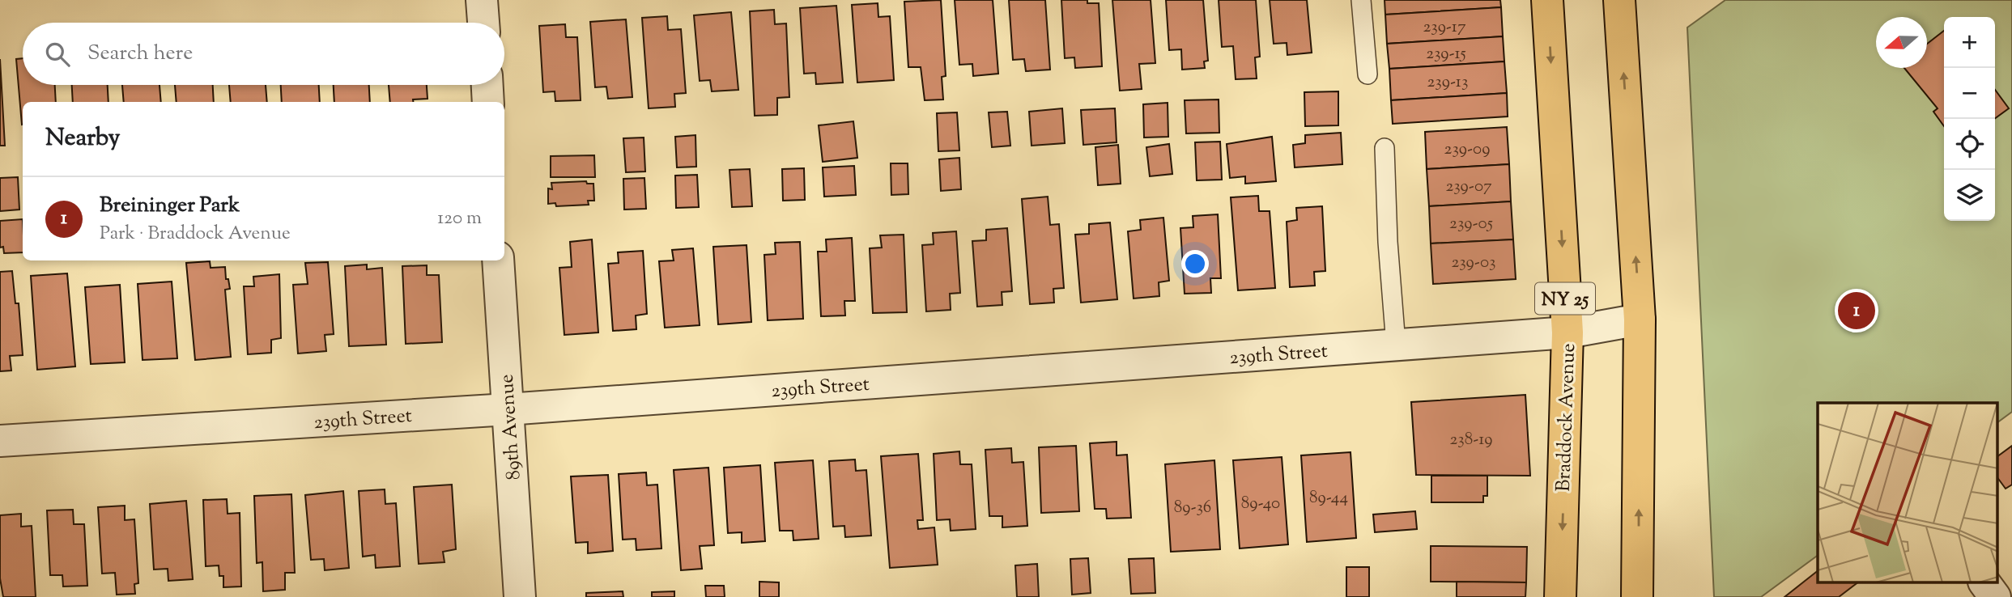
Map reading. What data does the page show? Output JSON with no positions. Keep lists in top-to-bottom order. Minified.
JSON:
{"streets":{"main road":["NY 25","Braddock Avenue"],"street":["239th Street","89th Avenue"]},"crossings":[["239th Street","Braddock Avenue"],["239th Street","89th Avenue"]],"house_numbers":["239-17","239-15","239-13","239-09","239-07","239-05","239-03","238-19","89-44","89-40","89-36"],"north":"left","page":{"map_buttons":["+","−"],"search":"Search here","heading":"Nearby","list":[{"mark":"1","name":"Breininger Park","note":"Park · Braddock Avenue","value":"120 m"}],"pins":"1"}}
